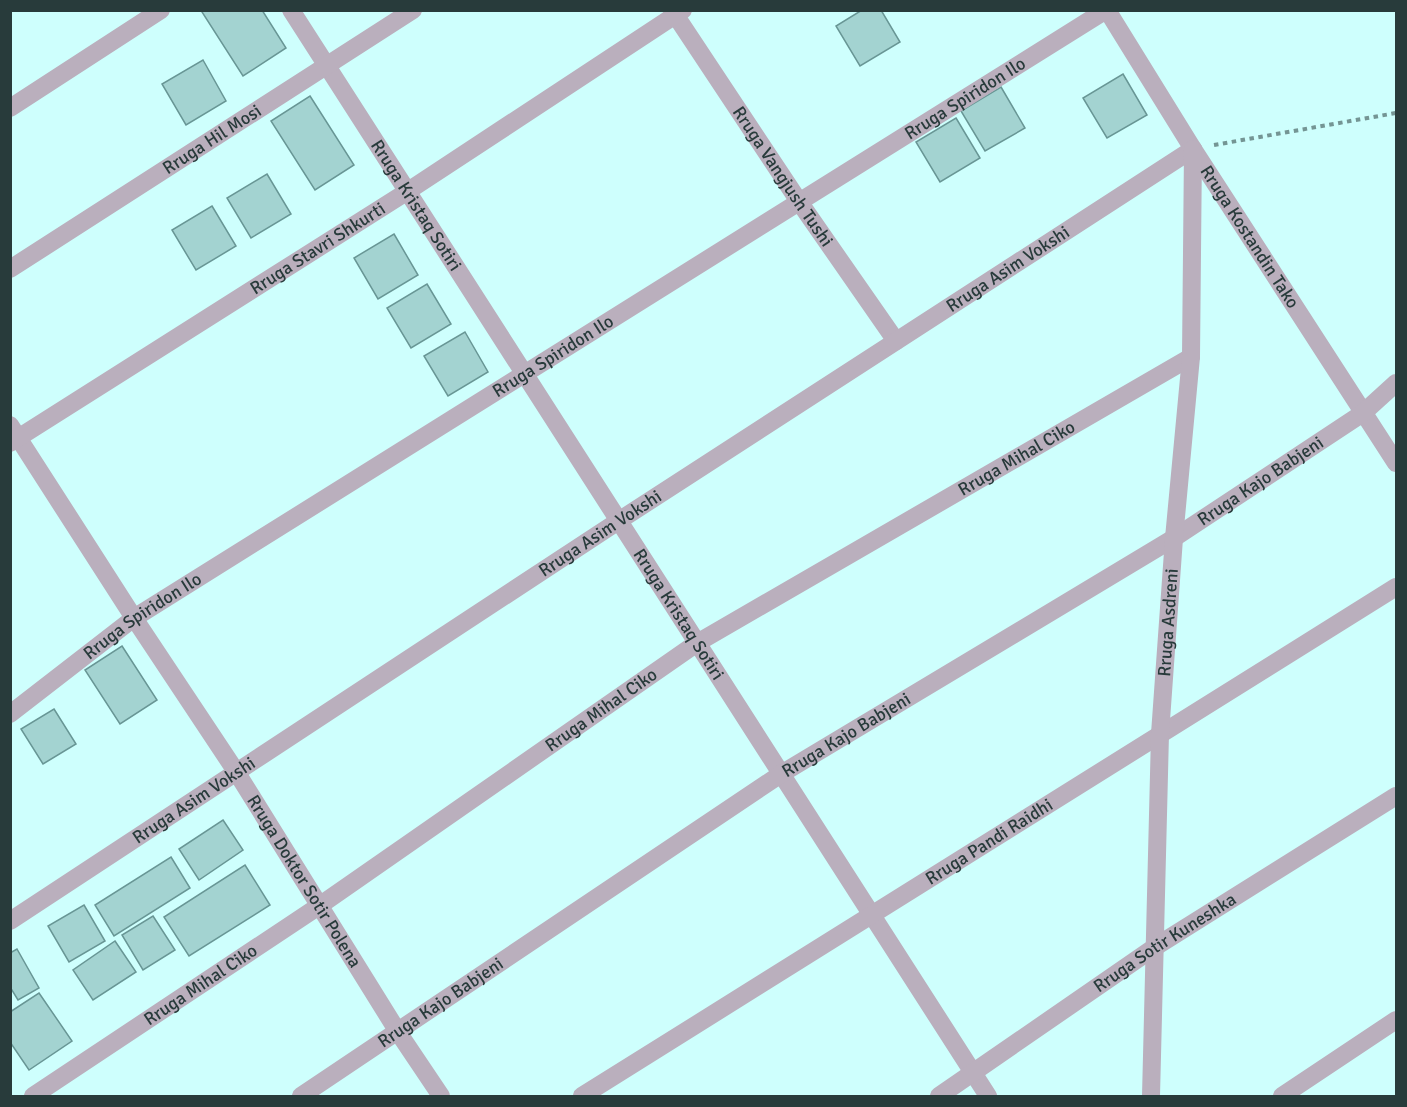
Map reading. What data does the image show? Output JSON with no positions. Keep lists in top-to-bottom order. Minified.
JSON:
{"streets":{"street":["Rruga Spiridon Ilo","Rruga Hil Mosi","Rruga Vangjush Tushi","Rruga Kristaq Sotiri","Rruga Kostandin Tako","Rruga Stavri Shkurti","Rruga Asim Vokshi","Rruga Mihal Ciko","Rruga Kajo Babjeni","Rruga Asdreni","Rruga Pandi Raidhi","Rruga Doktor Sotir Polena","Rruga Sotir Kuneshka"]},"crossings":[["Rruga Spiridon Ilo","Rruga Vangjush Tushi"],["Rruga Spiridon Ilo","Rruga Kristaq Sotiri"],["Rruga Spiridon Ilo","Rruga Kostandin Tako"],["Rruga Spiridon Ilo","Rruga Doktor Sotir Polena"],["Rruga Hil Mosi","Rruga Kristaq Sotiri"],["Rruga Vangjush Tushi","Rruga Stavri Shkurti"],["Rruga Vangjush Tushi","Rruga Asim Vokshi"],["Rruga Kristaq Sotiri","Rruga Stavri Shkurti"],["Rruga Kristaq Sotiri","Rruga Asim Vokshi"],["Rruga Kristaq Sotiri","Rruga Mihal Ciko"],["Rruga Kristaq Sotiri","Rruga Kajo Babjeni"],["Rruga Kristaq Sotiri","Rruga Pandi Raidhi"],["Rruga Kristaq Sotiri","Rruga Sotir Kuneshka"],["Rruga Kostandin Tako","Rruga Asim Vokshi"],["Rruga Kostandin Tako","Rruga Kajo Babjeni"],["Rruga Kostandin Tako","Rruga Asdreni"],["Rruga Stavri Shkurti","Rruga Doktor Sotir Polena"],["Rruga Asim Vokshi","Rruga Asdreni"],["Rruga Asim Vokshi","Rruga Doktor Sotir Polena"],["Rruga Mihal Ciko","Rruga Asdreni"],["Rruga Mihal Ciko","Rruga Doktor Sotir Polena"],["Rruga Kajo Babjeni","Rruga Asdreni"],["Rruga Kajo Babjeni","Rruga Doktor Sotir Polena"],["Rruga Asdreni","Rruga Pandi Raidhi"],["Rruga Asdreni","Rruga Sotir Kuneshka"]]}
